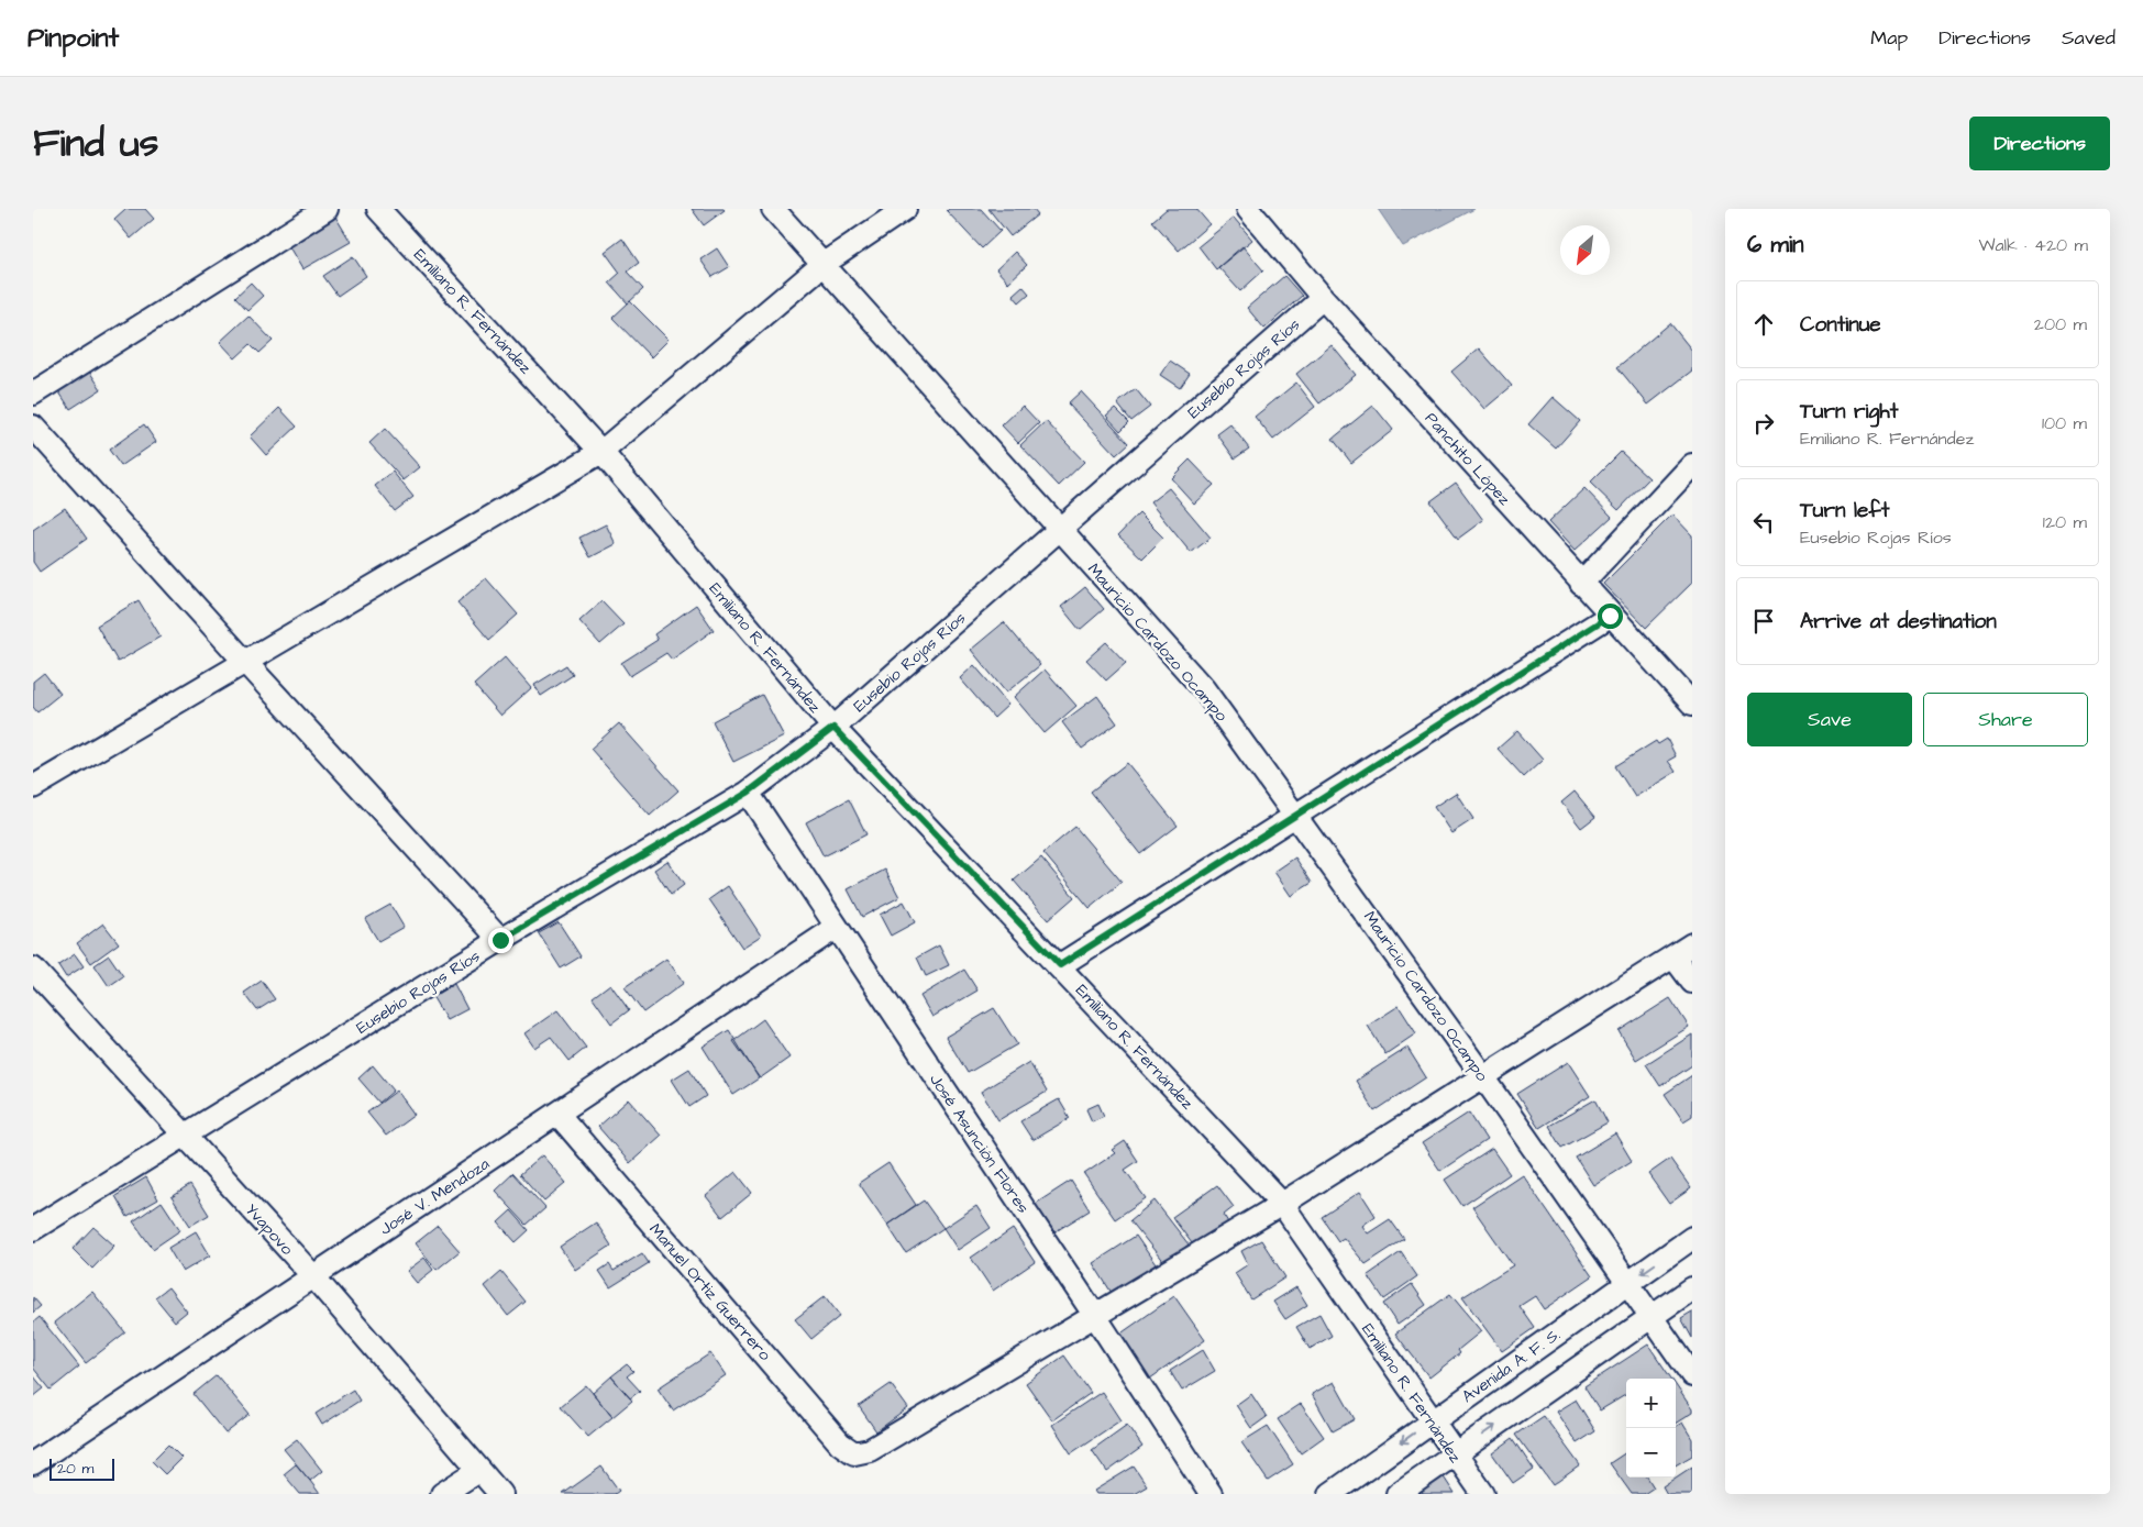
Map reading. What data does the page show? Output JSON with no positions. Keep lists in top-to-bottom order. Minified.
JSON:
{"streets":{"street":["Emiliano R. Fernández","Eusebio Rojas Ríos","Panchito López","Mauricio Cardozo Ocampo","José Asunción Flores","José V. Mendoza","Yvapovo","Manuel Ortiz Guerrero","Avenida A. F. S."]},"crossings":[["Emiliano R. Fernández","Eusebio Rojas Ríos"],["Emiliano R. Fernández","Avenida A. F. S."],["Eusebio Rojas Ríos","Panchito López"],["Eusebio Rojas Ríos","Mauricio Cardozo Ocampo"],["Eusebio Rojas Ríos","José Asunción Flores"],["Eusebio Rojas Ríos","Yvapovo"],["Mauricio Cardozo Ocampo","Avenida A. F. S."],["José Asunción Flores","José V. Mendoza"],["José Asunción Flores","Manuel Ortiz Guerrero"],["José V. Mendoza","Yvapovo"],["José V. Mendoza","Manuel Ortiz Guerrero"]],"scale_bar":"20 m","north":"bottom left","page":{"header":"Pinpoint","nav":["Map","Directions","Saved"],"title":"Find us","buttons":["Directions",["Save","Share"]],"heading":["6 min","Walk · 420 m"],"list":[["Continue","200 m"],["Turn right","Emiliano R. Fernández","100 m"],["Turn left","Eusebio Rojas Ríos","120 m"],"Arrive at destination"],"map_buttons":["+","−"],"scale":"20 m"}}
